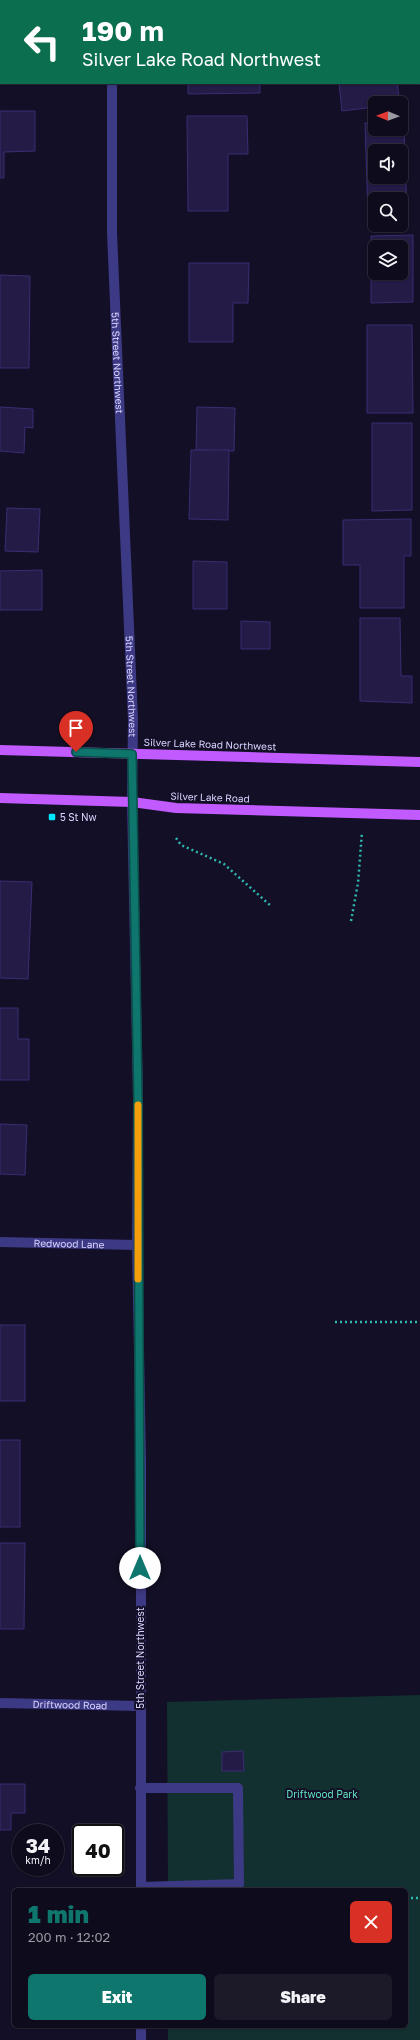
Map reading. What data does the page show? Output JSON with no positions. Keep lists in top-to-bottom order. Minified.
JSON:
{"streets":{"main road":["Silver Lake Road Northwest","Silver Lake Road"],"street":["5th Street Northwest","Redwood Lane","Driftwood Road"]},"crossings":[["5th Street Northwest","Silver Lake Road Northwest"],["5th Street Northwest","Silver Lake Road"],["5th Street Northwest","Redwood Lane"],["5th Street Northwest","Driftwood Road"]],"parks":["Driftwood Park"],"places":{"transit":["5 St Nw"]},"north":"left","page":{"turn":["190 m","Silver Lake Road Northwest"],"speed":"34 km/h","limit":"40","heading":["1 min","200 m · 12:02"],"buttons":["Exit","Share"]}}
